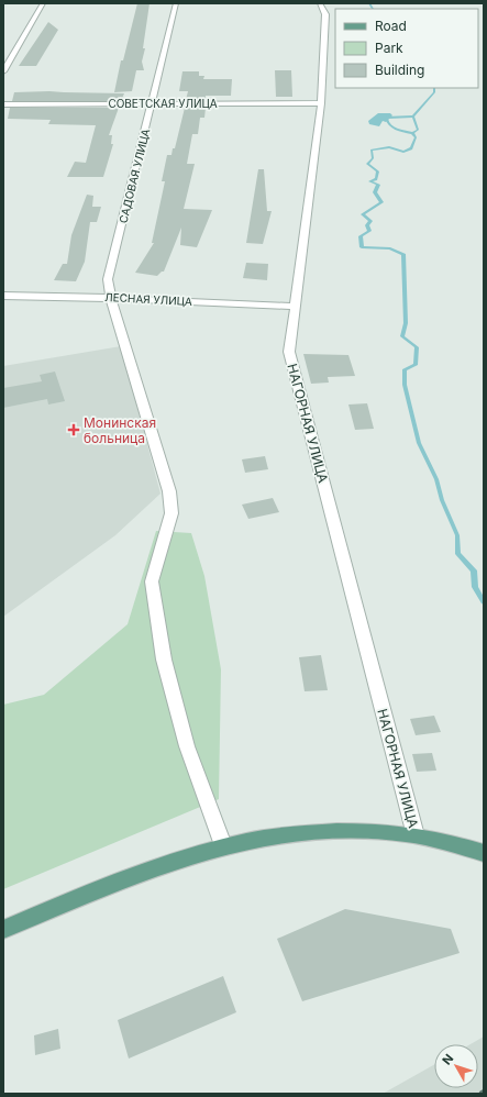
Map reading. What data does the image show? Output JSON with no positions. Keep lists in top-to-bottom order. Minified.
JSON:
{"streets":{"street":["СОВЕТСКАЯ УЛИЦА","САДОВАЯ УЛИЦА","ЛЕСНАЯ УЛИЦА","НАГОРНАЯ УЛИЦА"]},"crossings":[["СОВЕТСКАЯ УЛИЦА","САДОВАЯ УЛИЦА"],["СОВЕТСКАЯ УЛИЦА","НАГОРНАЯ УЛИЦА"],["САДОВАЯ УЛИЦА","ЛЕСНАЯ УЛИЦА"],["ЛЕСНАЯ УЛИЦА","НАГОРНАЯ УЛИЦА"]],"places":{"health":["Монинская больница"]},"legend":["Road","Park","Building"],"north":"top left"}
